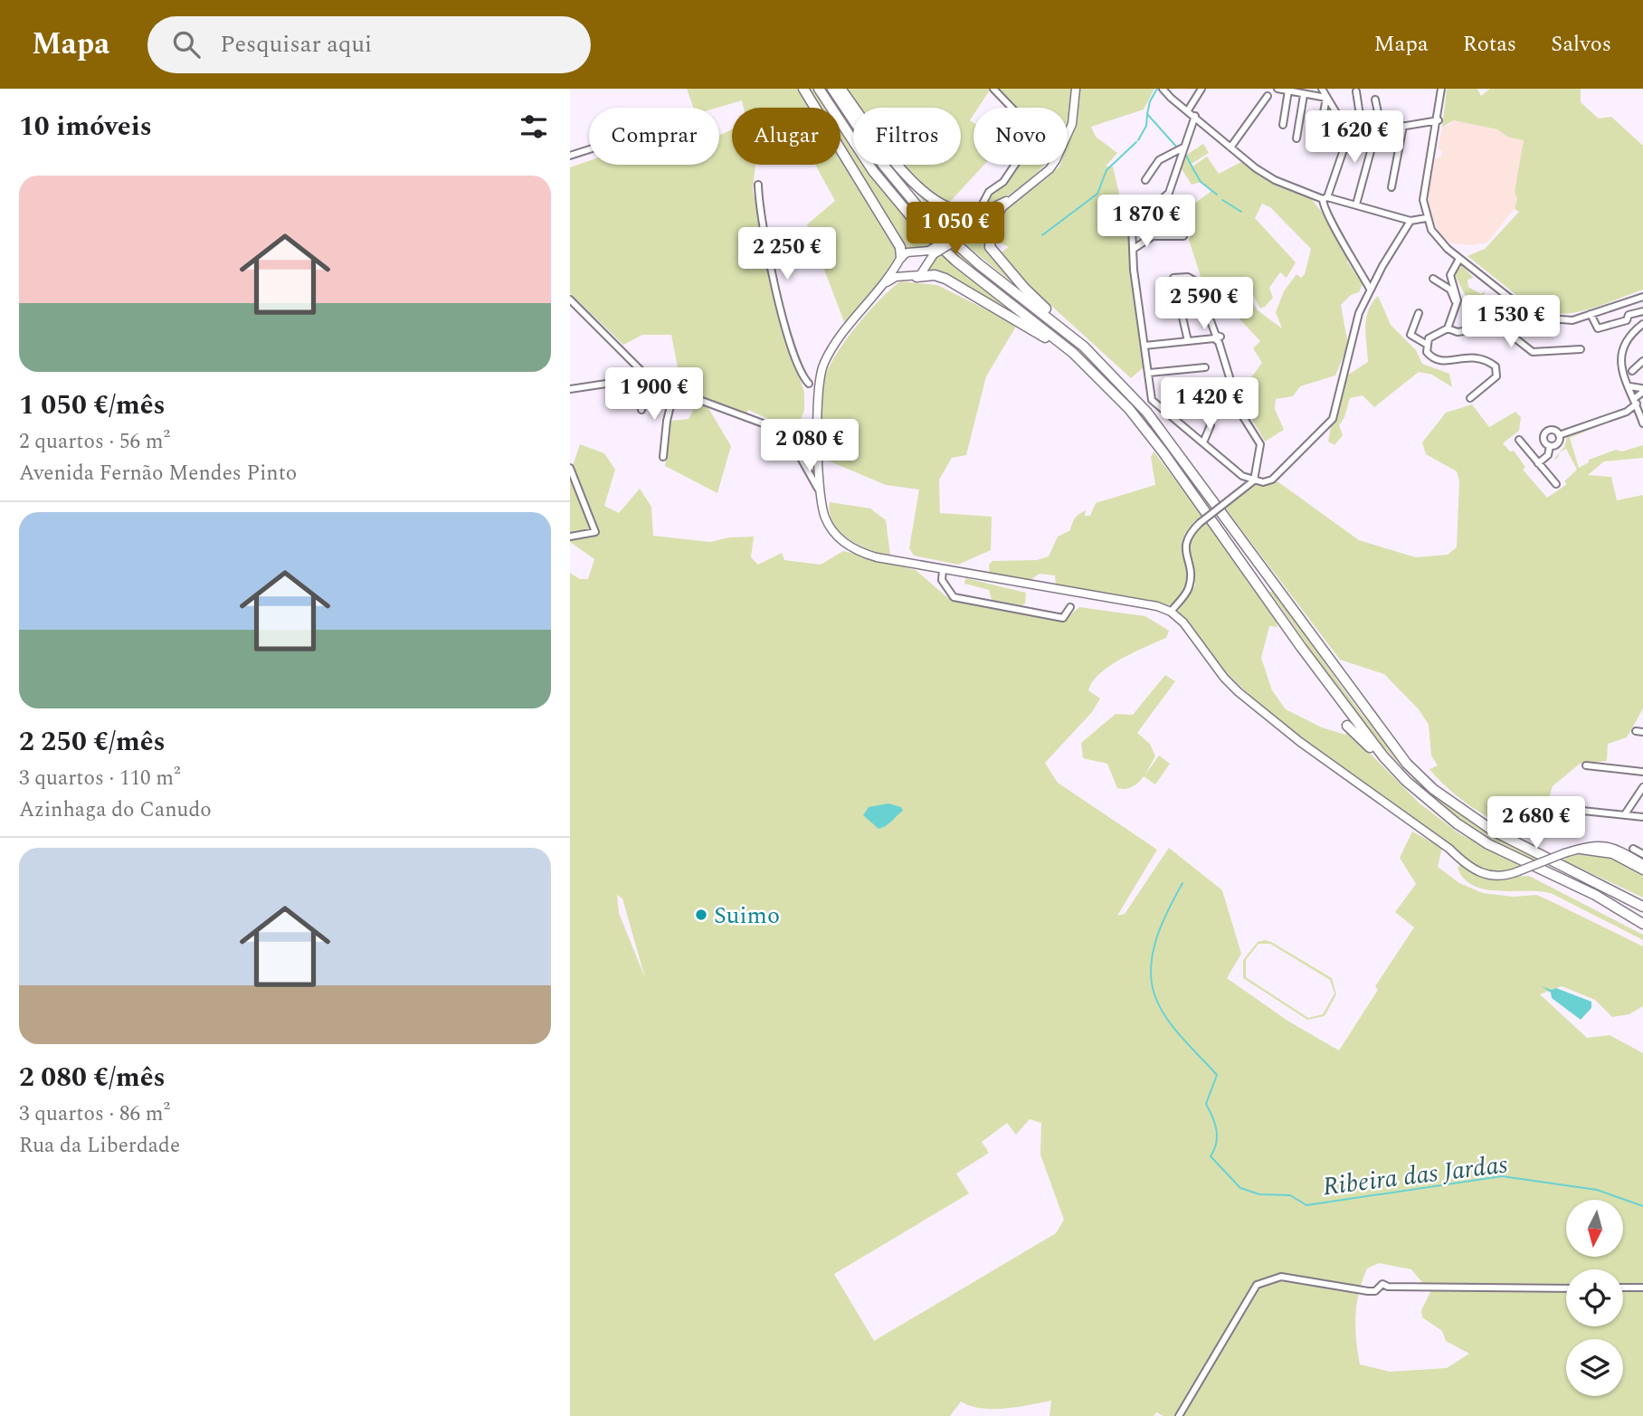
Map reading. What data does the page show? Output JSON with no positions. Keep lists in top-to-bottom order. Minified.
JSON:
{"water":["Ribeira das Jardas"],"places":["Suimo"],"north":"bottom","page":{"header":"Mapa","search":"Pesquisar aqui","nav":["Mapa","Rotas","Salvos"],"heading":"10 imóveis","chip":["Comprar","Alugar","Filtros","Novo"],"price":["1 620 €","1 870 €","1 050 €","2 250 €","2 590 €","1 530 €","1 900 €","1 420 €","2 080 €","2 680 €"],"list":[{"name":"1 050 €/mês","note":"2 quartos · 56 m² · Avenida Fernão Mendes Pinto"},{"name":"2 250 €/mês","note":"3 quartos · 110 m² · Azinhaga do Canudo"},{"name":"2 080 €/mês","note":"3 quartos · 86 m² · Rua da Liberdade"}]}}
